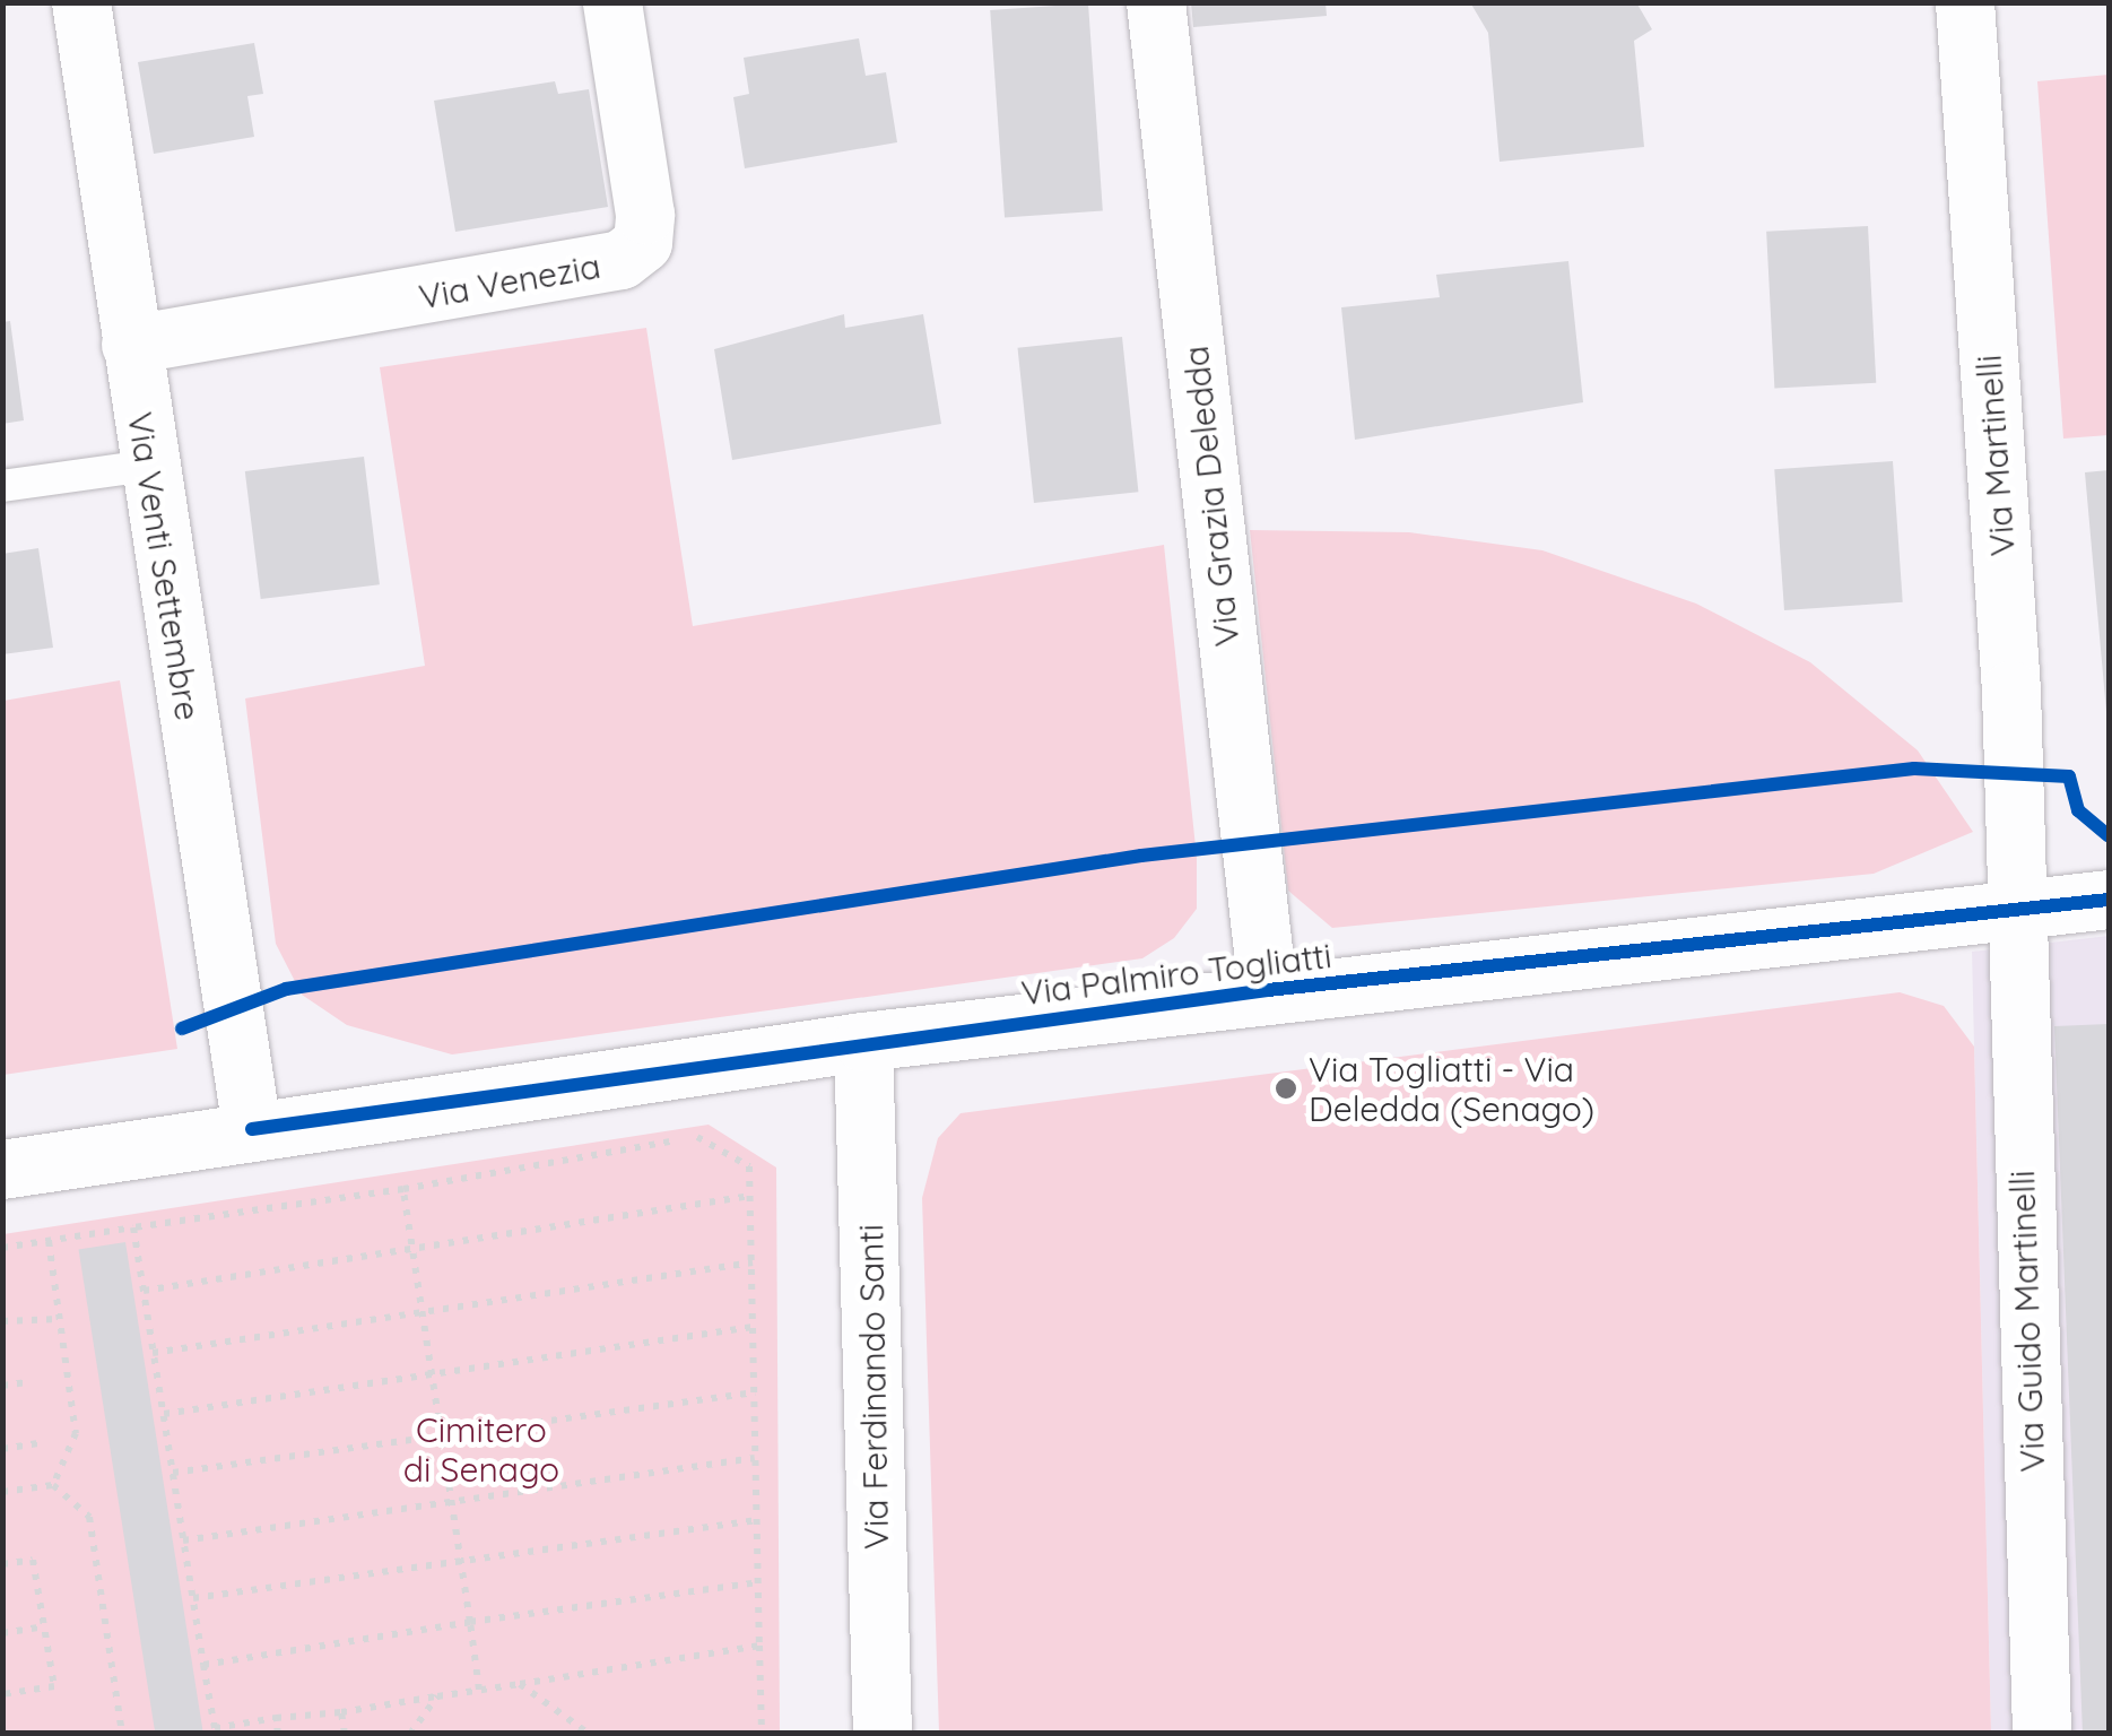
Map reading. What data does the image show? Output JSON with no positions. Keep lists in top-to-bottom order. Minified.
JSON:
{"streets":{"street":["Via Venezia","Via Martinelli","Via Grazia Deledda","Via Venti Settembre","Via Palmiro Togliatti","Via Guido Martinelli","Via Ferdinando Santi"]},"crossings":[["Via Venezia","Via Venti Settembre"],["Via Martinelli","Via Palmiro Togliatti"],["Via Martinelli","Via Guido Martinelli"],["Via Grazia Deledda","Via Palmiro Togliatti"],["Via Venti Settembre","Via Palmiro Togliatti"],["Via Palmiro Togliatti","Via Guido Martinelli"],["Via Palmiro Togliatti","Via Ferdinando Santi"]],"parks":["Cimitero di Senago"],"places":["Via Togliatti - Via Deledda (Senago)"]}
